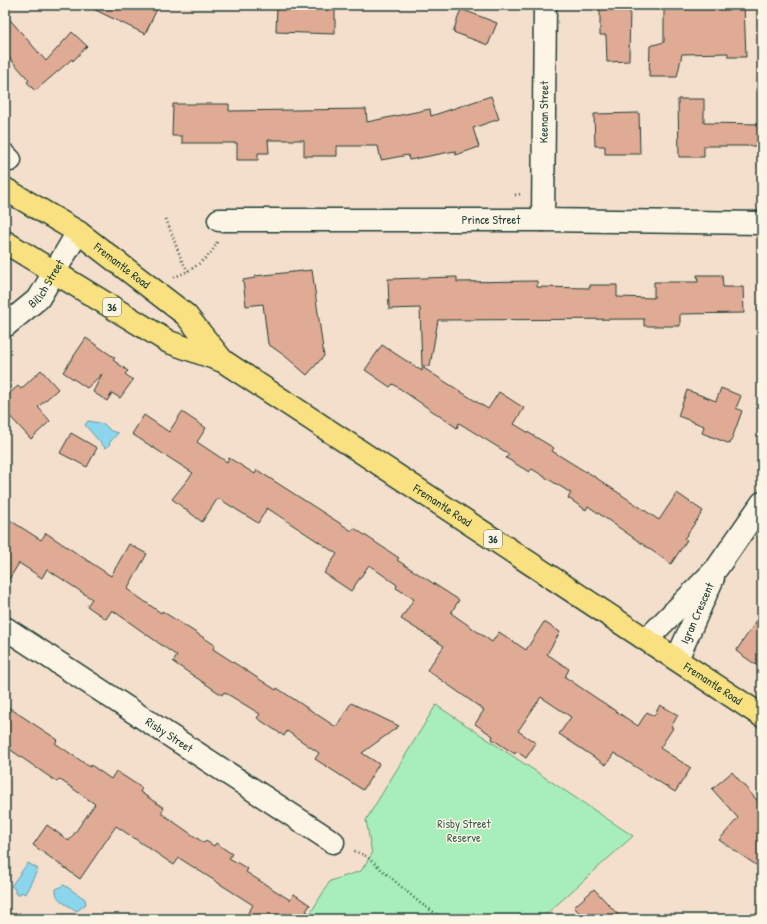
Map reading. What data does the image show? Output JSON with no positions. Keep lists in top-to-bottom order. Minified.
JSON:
{"streets":{"main road":["Fremantle Road","36"],"street":["Keenan Street","Prince Street","Bilich Street","Igran Crescent","Risby Street"]},"crossings":[["Keenan Street","Prince Street"],["Fremantle Road","Bilich Street"],["Fremantle Road","Igran Crescent"]],"parks":["Risby Street Reserve"]}
